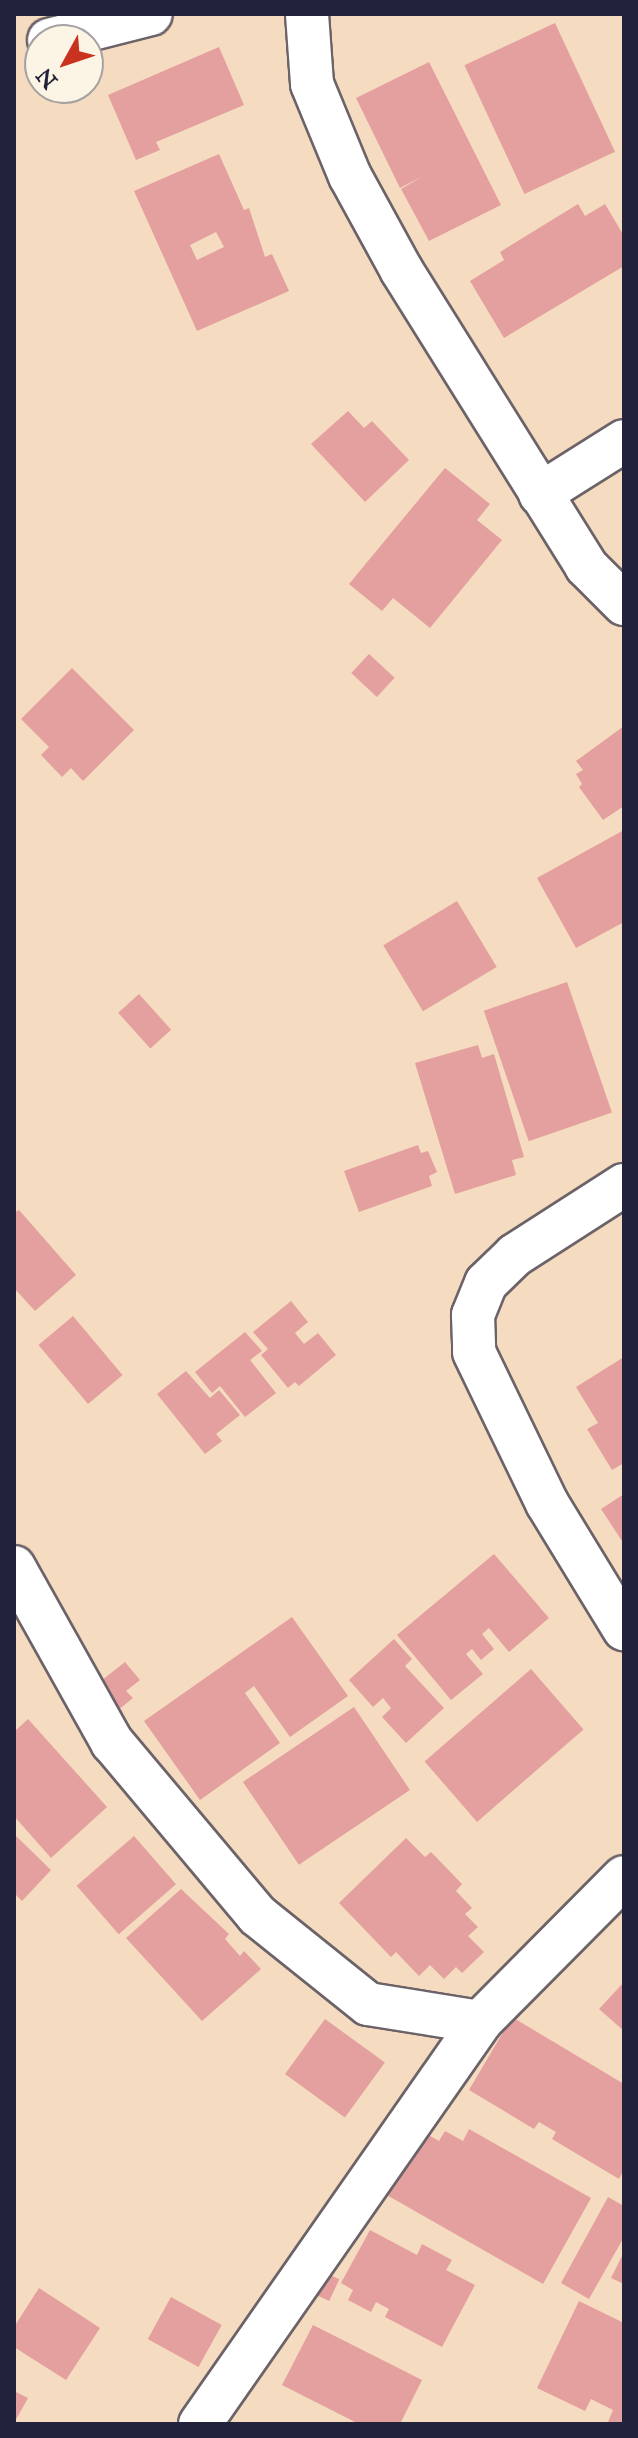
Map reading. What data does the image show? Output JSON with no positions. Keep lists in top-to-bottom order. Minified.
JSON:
{"north":"bottom left"}
